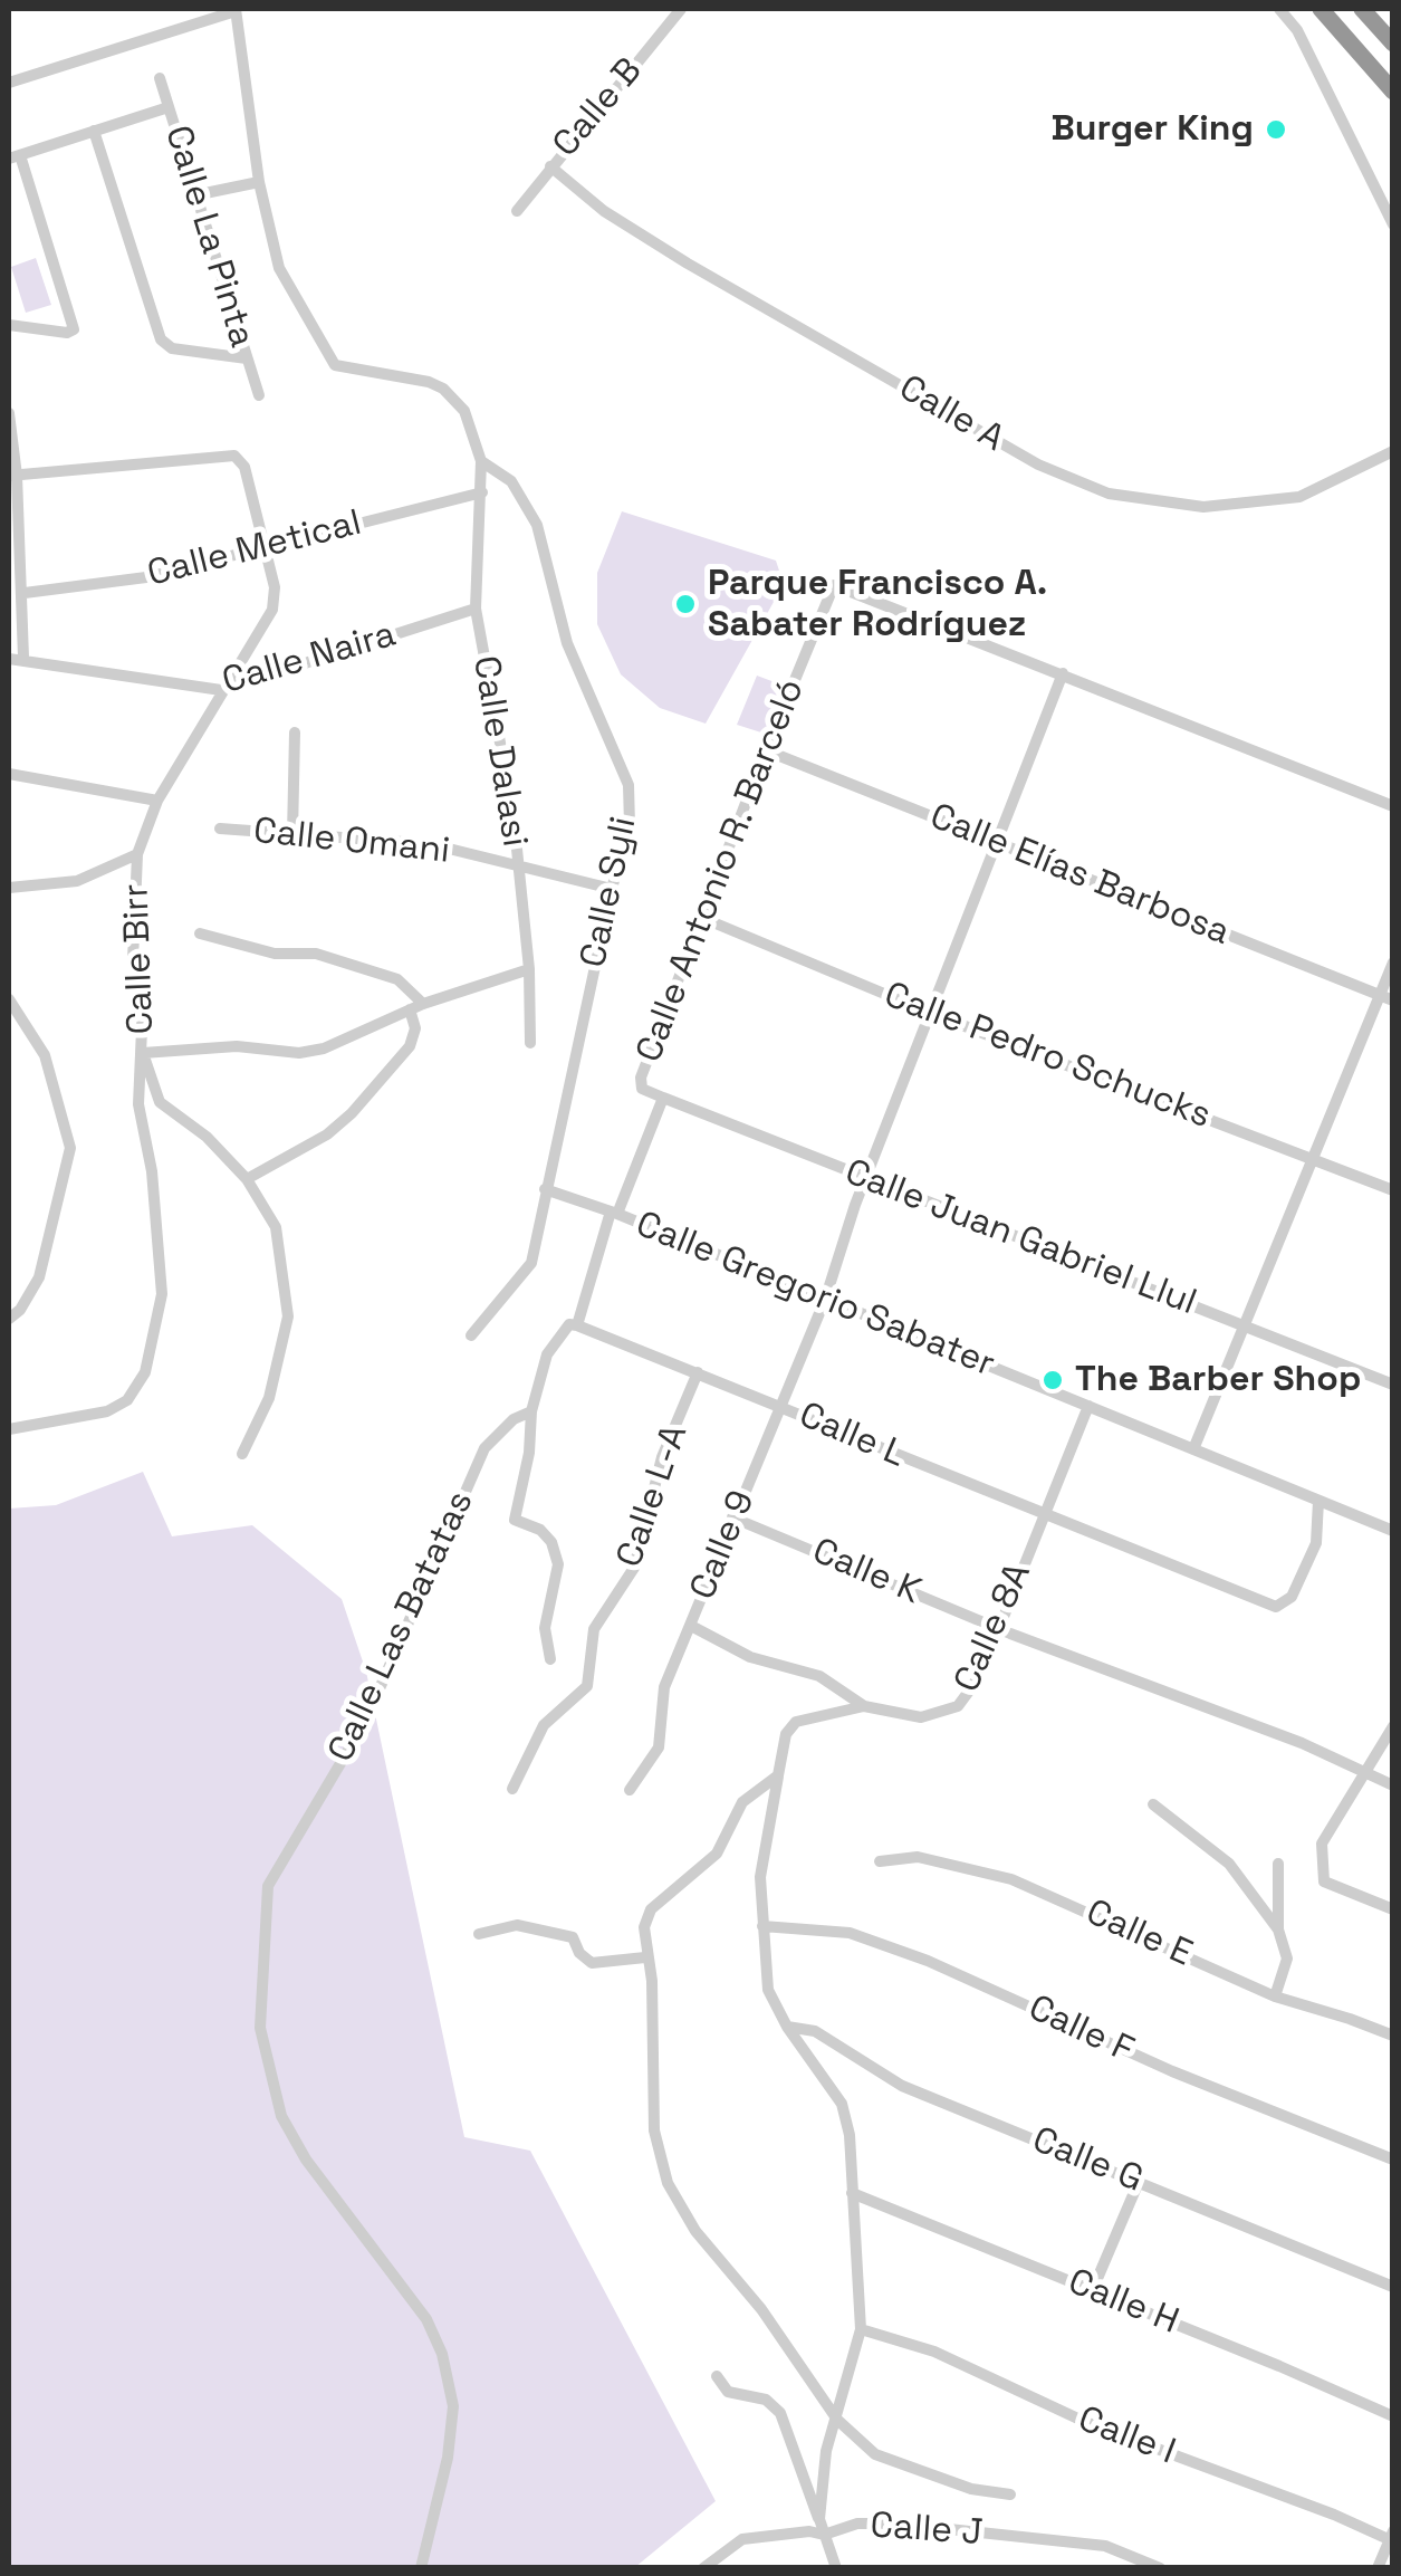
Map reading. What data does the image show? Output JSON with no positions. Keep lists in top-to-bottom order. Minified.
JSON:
{"streets":{"street":["Calle B","Calle La Pinta","Calle A","Calle Metical","Calle Naira","Calle Dalasi","Calle Omani","Calle Antonio R. Barceló","Calle Elías Barbosa","Calle Syli","Calle Birr","Calle Pedro Schucks","Calle Juan Gabriel Llul","Calle Gregorio Sabater","Calle L","Calle L-A","Calle 9","Calle K","Calle Las Batatas","Calle 8A","Calle E","Calle F","Calle G","Calle H","Calle I","Calle J"]},"crossings":[["Calle B","Calle A"],["Calle Metical","Calle Dalasi"],["Calle Metical","Calle Birr"],["Calle Naira","Calle Dalasi"],["Calle Naira","Calle Birr"],["Calle Dalasi","Calle Omani"],["Calle Dalasi","Calle Syli"],["Calle Omani","Calle Syli"],["Calle Antonio R. Barceló","Calle Elías Barbosa"],["Calle Antonio R. Barceló","Calle Pedro Schucks"],["Calle Antonio R. Barceló","Calle Juan Gabriel Llul"],["Calle Antonio R. Barceló","Calle 9"],["Calle Elías Barbosa","Calle 9"],["Calle Syli","Calle Gregorio Sabater"],["Calle Pedro Schucks","Calle 9"],["Calle Juan Gabriel Llul","Calle 9"],["Calle Gregorio Sabater","Calle L"],["Calle Gregorio Sabater","Calle 9"],["Calle Gregorio Sabater","Calle 8A"],["Calle L","Calle L-A"],["Calle L","Calle 9"],["Calle L","Calle 8A"],["Calle 9","Calle K"],["Calle 9","Calle 8A"],["Calle K","Calle 8A"]],"places":["Burger King","Parque Francisco A. Sabater Rodríguez","The Barber Shop"]}
